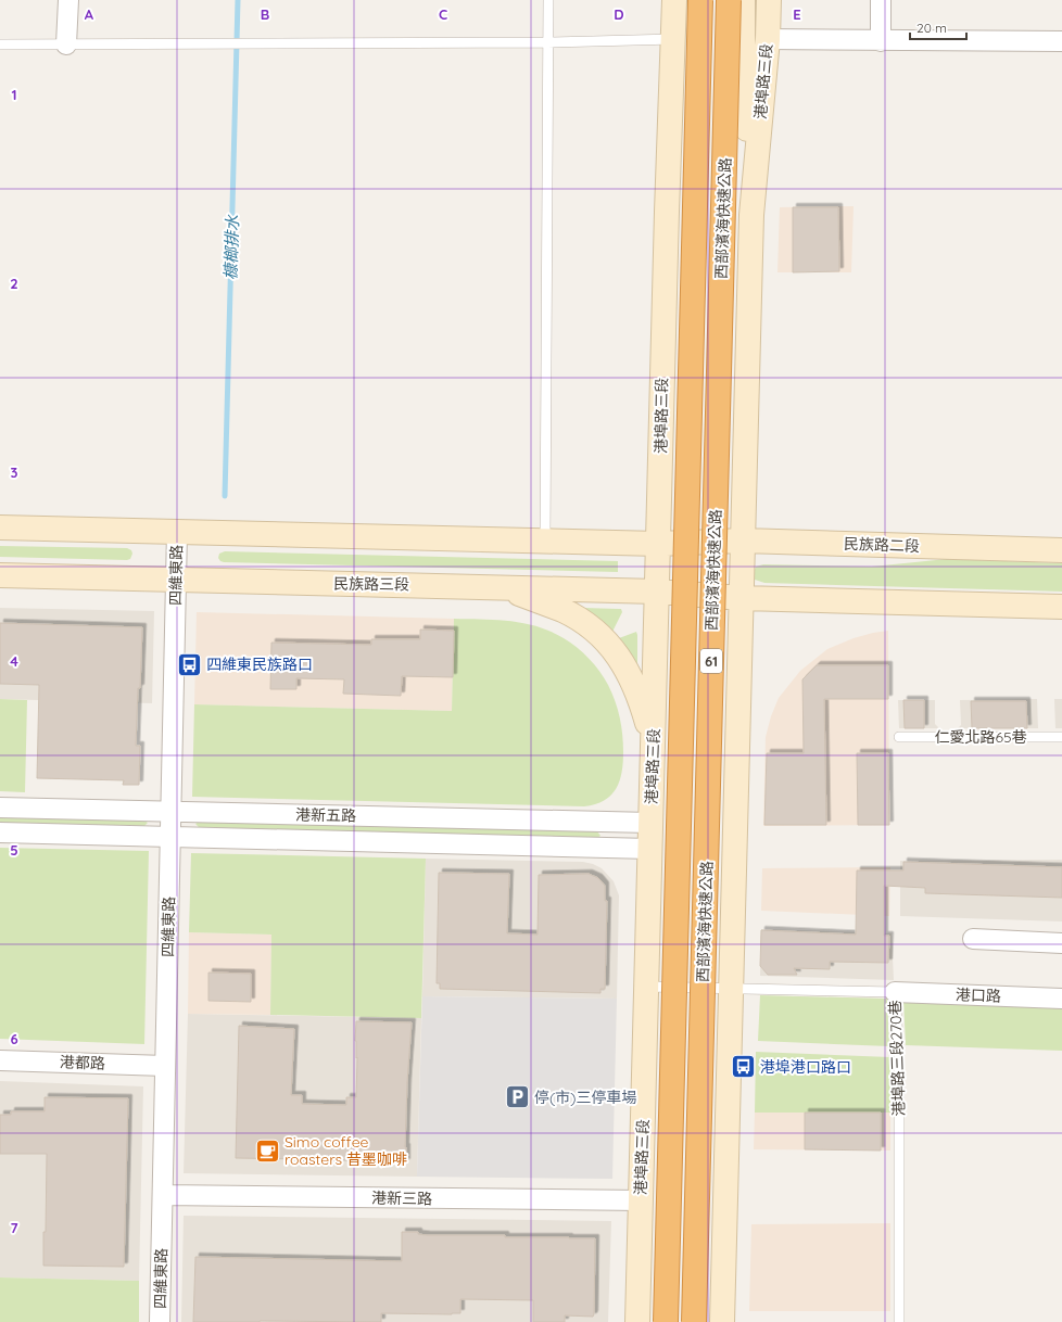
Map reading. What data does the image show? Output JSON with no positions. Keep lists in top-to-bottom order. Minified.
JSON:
{"streets":{"highway":["西部濱海快速公路","61"],"street":["港埠路三段","民族路二段","四維東路","民族路三段","港新五路","港口路","港都路","港新三路"],"lane":["仁愛北路65巷","港埠路三段270巷"]},"crossings":[["港埠路三段","民族路二段"],["港埠路三段","民族路三段"],["港埠路三段","港新五路"],["港埠路三段","港埠路三段270巷"],["港埠路三段","港新三路"],["四維東路","民族路三段"],["四維東路","港新五路"],["四維東路","港都路"],["四維東路","港新三路"],["港口路","港埠路三段270巷"]],"water":["槺榔排水"],"places":{"bus stop":["四維東民族路口","港埠港口路口"],"parking":["停(市)三停車場"],"cafe":["Simo coffee roasters 昔墨咖啡"]},"scale_bar":"20 m","grid":{"columns":["A","B","C","D","E"],"rows":["1","2","3","4","5","6","7"]}}
